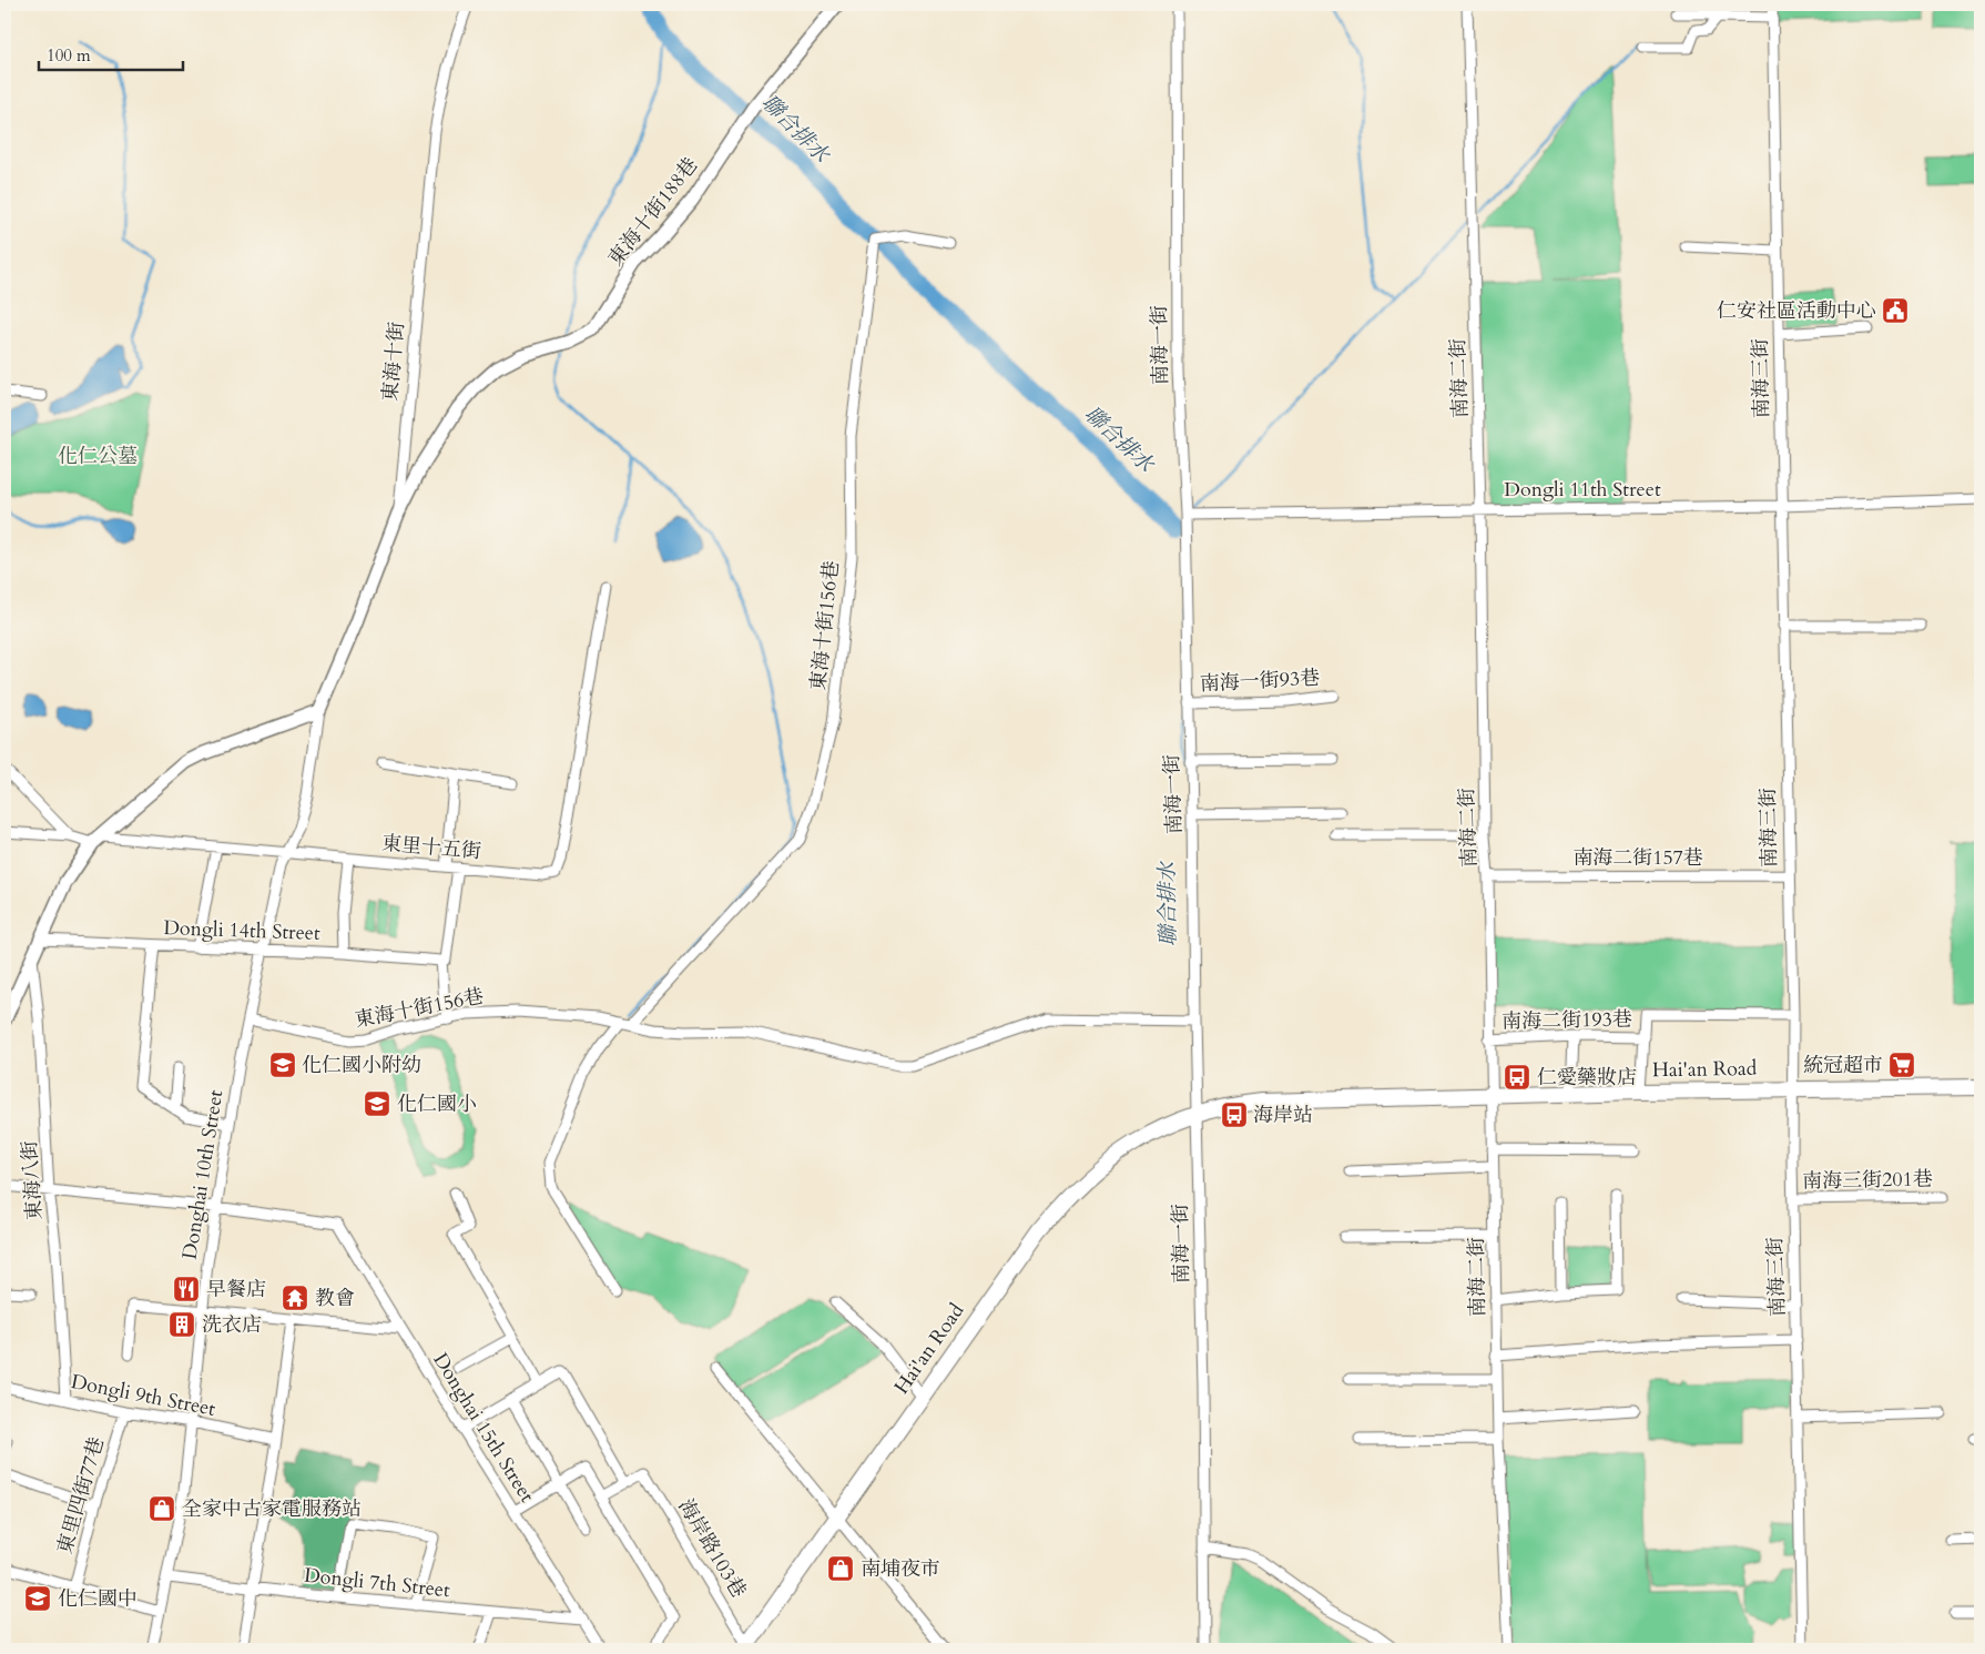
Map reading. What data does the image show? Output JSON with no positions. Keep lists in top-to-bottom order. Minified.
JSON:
{"streets":{"main road":["Hai'an Road"],"street":["東海十街188巷","南海一街","東海十街","南海二街","南海三街","Dongli 11th Street","東海十街156巷","南海一街93巷","東里十五街","南海二街157巷","Dongli 14th Street","南海二街193巷","Donghai 10th Street","東海八街","南海三街201巷","Dongli 9th Street","Donghai 15th Street","東里四街77巷","海岸路103巷","Dongli 7th Street"]},"crossings":[["東海十街188巷","東海十街"],["南海一街","Dongli 11th Street"],["南海一街","東海十街156巷"],["南海一街","南海一街93巷"],["南海一街","Hai'an Road"],["東海十街","Donghai 10th Street"],["南海二街","Dongli 11th Street"],["南海二街","南海二街157巷"],["南海二街","南海二街193巷"],["南海二街","Hai'an Road"],["南海三街","Dongli 11th Street"],["南海三街","南海二街157巷"],["南海三街","Hai'an Road"],["南海三街","南海三街201巷"],["東海十街156巷","Donghai 10th Street"],["東里十五街","Donghai 10th Street"],["Dongli 14th Street","Donghai 10th Street"],["Hai'an Road","海岸路103巷"],["Donghai 10th Street","Dongli 9th Street"],["Donghai 10th Street","Donghai 15th Street"],["Donghai 10th Street","Dongli 7th Street"],["東海八街","Dongli 9th Street"],["Dongli 9th Street","東里四街77巷"],["Donghai 15th Street","Dongli 7th Street"]],"water":["聯合排水"],"parks":["化仁公墓"],"places":{"public building":["仁安社區活動中心"],"school or university":["化仁國小附幼","化仁國小","化仁國中"],"supermarket":["統冠超市"],"bus stop":["仁愛藥妝店","海岸站"],"restaurant":["早餐店"],"temple":["教會"],"building":["洗衣店"],"shop":["全家中古家電服務站","南埔夜市"]},"scale_bar":"100 m"}
